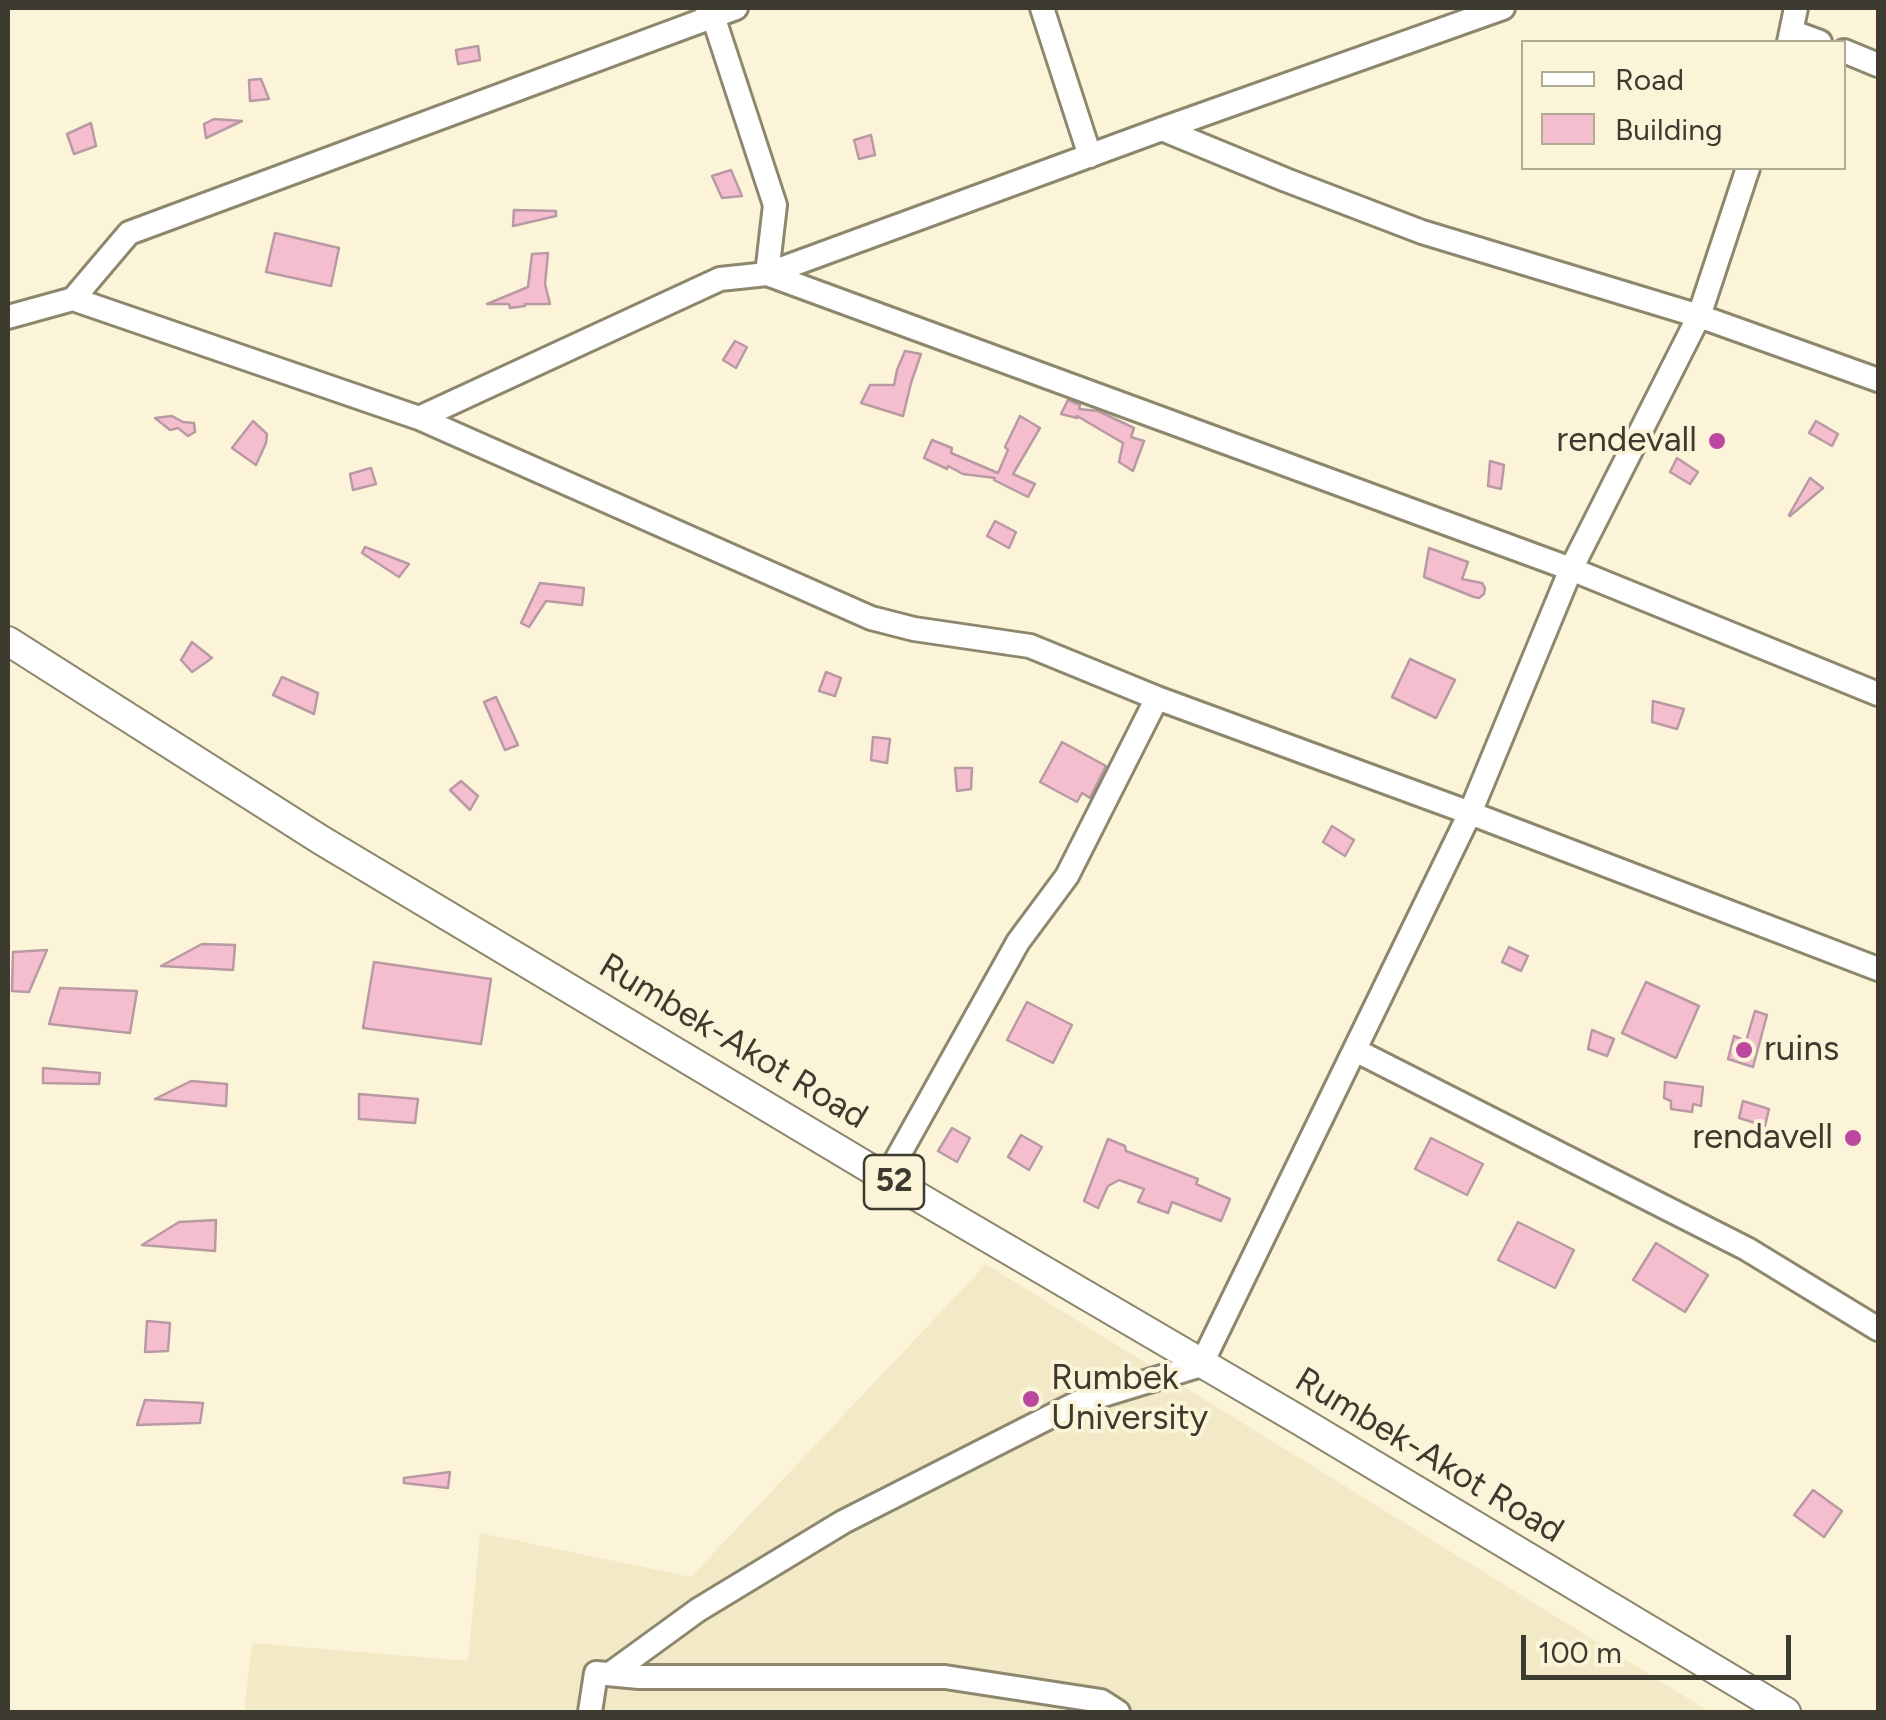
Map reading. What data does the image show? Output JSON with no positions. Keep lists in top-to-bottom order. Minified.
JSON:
{"streets":{"main road":["Rumbek-Akot Road","52"]},"places":["rendevall","ruins","rendavell","Rumbek University"],"legend":["Road","Building"],"scale_bar":"100 m"}
